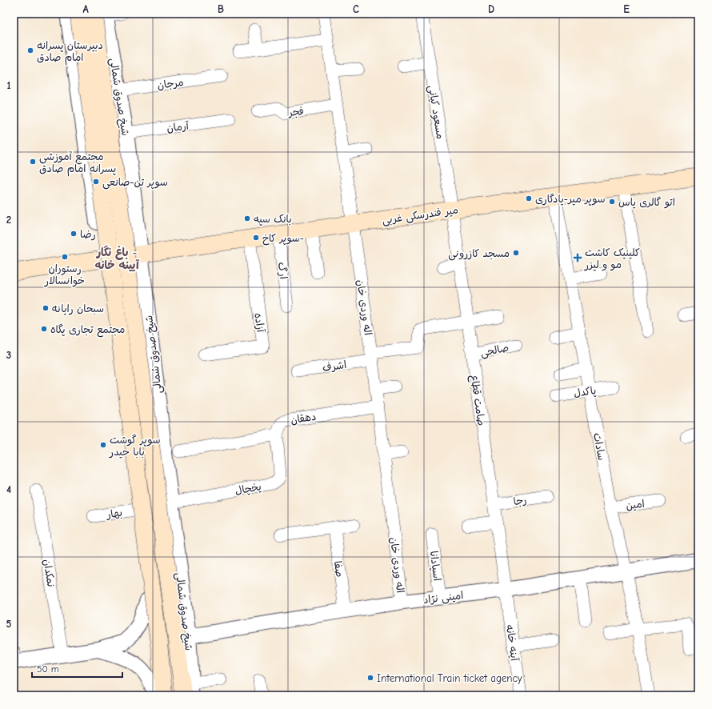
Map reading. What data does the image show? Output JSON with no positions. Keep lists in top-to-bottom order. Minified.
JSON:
{"streets":{"main road":["شیخ صدوق شمالی","میر فندرسکی غربی"],"street":["مرجان","فجر","مسعود کیانی","آرمان","ارگ","اله وردی خان","آزاده","صالحی","اشرف","پاکدل","صامت قطاع","دهقان","سادات","یخچال","رجا","امین","بهار","اسپادانا","صفا","نمکدان","امینی نژاد","آینه خانه"]},"crossings":[["مرجان","شیخ صدوق شمالی"],["شیخ صدوق شمالی","آرمان"],["شیخ صدوق شمالی","میر فندرسکی غربی"],["شیخ صدوق شمالی","یخچال"],["شیخ صدوق شمالی","امینی نژاد"],["فجر","اله وردی خان"],["مسعود کیانی","میر فندرسکی غربی"],["مسعود کیانی","صامت قطاع"],["میر فندرسکی غربی","ارگ"],["میر فندرسکی غربی","اله وردی خان"],["میر فندرسکی غربی","آزاده"],["میر فندرسکی غربی","صامت قطاع"],["میر فندرسکی غربی","سادات"],["اله وردی خان","اشرف"],["اله وردی خان","دهقان"],["اله وردی خان","امینی نژاد"],["صالحی","صامت قطاع"],["اشرف","صامت قطاع"],["پاکدل","سادات"],["صامت قطاع","رجا"],["صامت قطاع","امینی نژاد"],["صامت قطاع","آینه خانه"],["دهقان","یخچال"],["سادات","امین"],["سادات","امینی نژاد"],["اسپادانا","امینی نژاد"],["صفا","امینی نژاد"],["امینی نژاد","آینه خانه"]],"districts":["باغ نگار - آیینه خانه"],"places":{"other":["دبیرستان پسرانه امام صادق","مجتمع آموزشی پسرانه امام صادق","سوپر تن-صانعی","سوپر میر-یادگاری","اتو گالری یاس","بانک سپه","رضا","سوپر کاخ-","مسجد کازرونی","رستوران خوانسالار","سبحان رایانه","مجتمع تجاری پگاه","سوپر گوشت بابا حیدر","International Train ticket agency"],"health":["کلینیک کاشت مو و لیزر"]},"scale_bar":"50 m","grid":{"columns":["A","B","C","D","E"],"rows":["1","2","3","4","5"]}}
